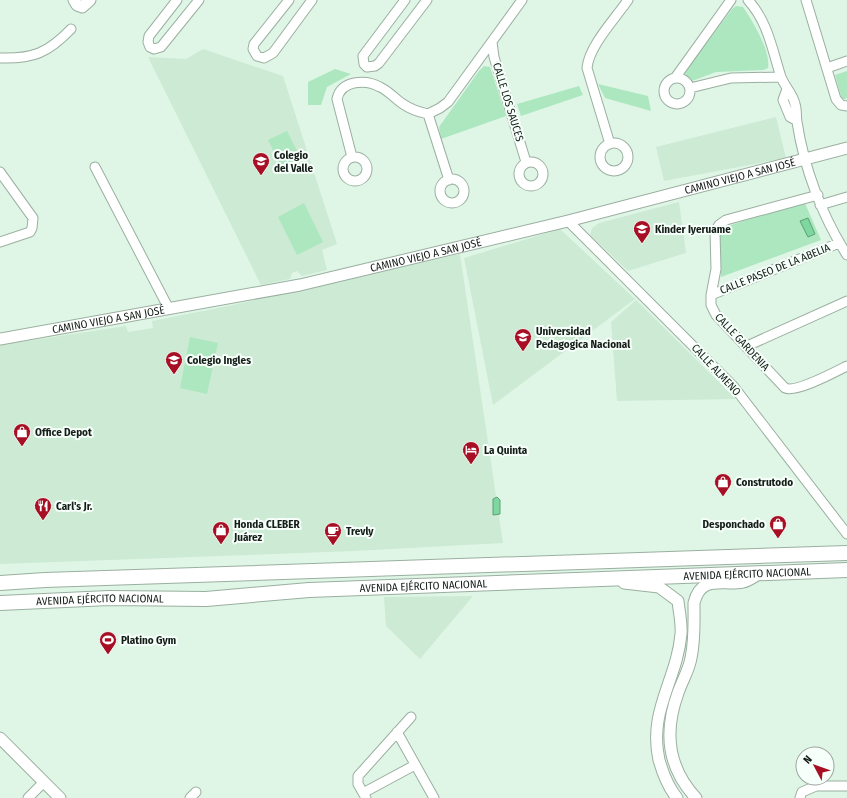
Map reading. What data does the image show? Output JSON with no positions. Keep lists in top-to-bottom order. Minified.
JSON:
{"streets":{"main road":["AVENIDA EJÉRCITO NACIONAL"],"street":["CALLE LOS SAUCES","CAMINO VIEJO A SAN JOSÉ","CALLE PASEO DE LA ABELIA","CALLE GARDENIA","CALLE ALMENO"]},"crossings":[["CAMINO VIEJO A SAN JOSÉ","CALLE ALMENO"],["CALLE PASEO DE LA ABELIA","CALLE GARDENIA"]],"places":{"school or university":["Colegio del Valle","Kinder Iyeruame","Universidad Pedagogica Nacional","Colegio Ingles"],"shop":["Office Depot","Construtodo","Desponchado","Honda CLEBER Juárez"],"hotel":["La Quinta"],"restaurant":["Carl's Jr."],"cafe":["Trevly"],"sports":["Platino Gym"]},"north":"top left"}
